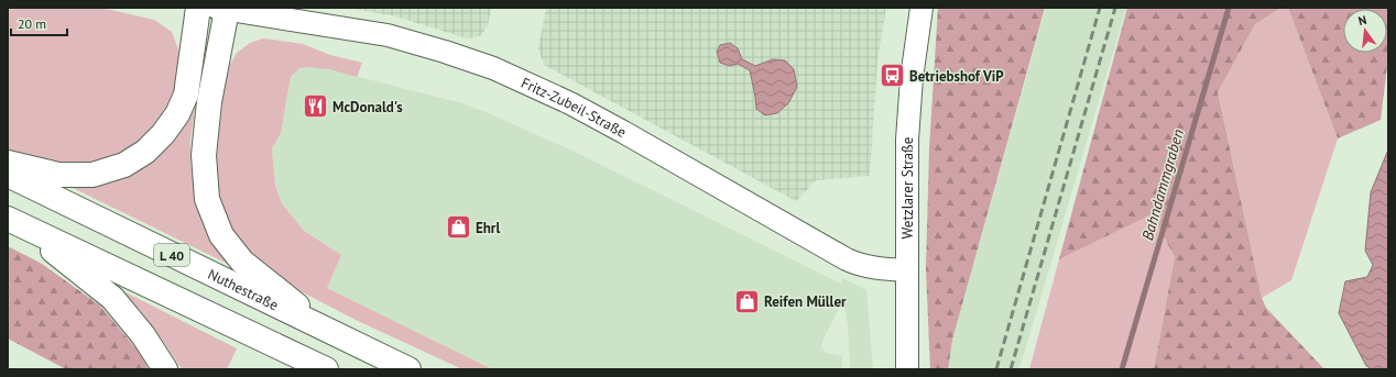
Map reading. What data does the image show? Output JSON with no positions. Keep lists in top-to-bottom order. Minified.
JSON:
{"streets":{"highway":["L 40","Nuthestraße"],"street":["Fritz-Zubeil-Straße","Wetzlarer Straße"]},"crossings":[["Fritz-Zubeil-Straße","Wetzlarer Straße"]],"water":["Bahndammgraben"],"places":{"bus stop":["Betriebshof ViP"],"restaurant":["McDonald's"],"shop":["Ehrl","Reifen Müller"]},"scale_bar":"20 m","north":"top"}
